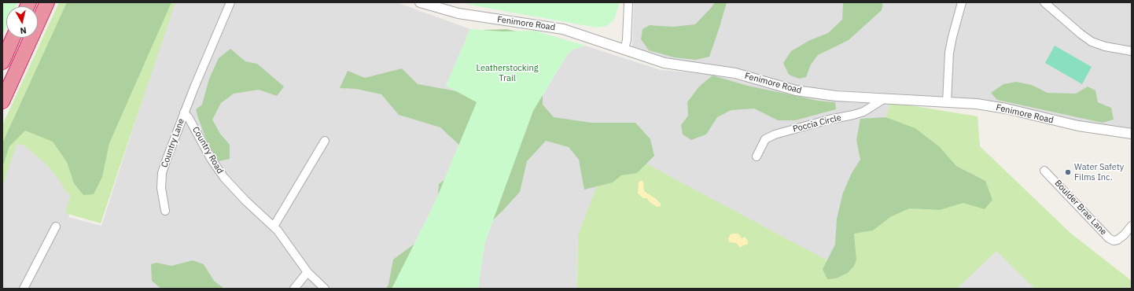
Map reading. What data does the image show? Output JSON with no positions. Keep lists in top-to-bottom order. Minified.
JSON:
{"streets":{"street":["Fenimore Road","Poccia Circle","Country Lane","Country Road","Boulder Brae Lane"]},"crossings":[["Fenimore Road","Poccia Circle"],["Country Lane","Country Road"]],"parks":["Leatherstocking Trail"],"places":["Water Safety Films Inc."],"north":"bottom"}
